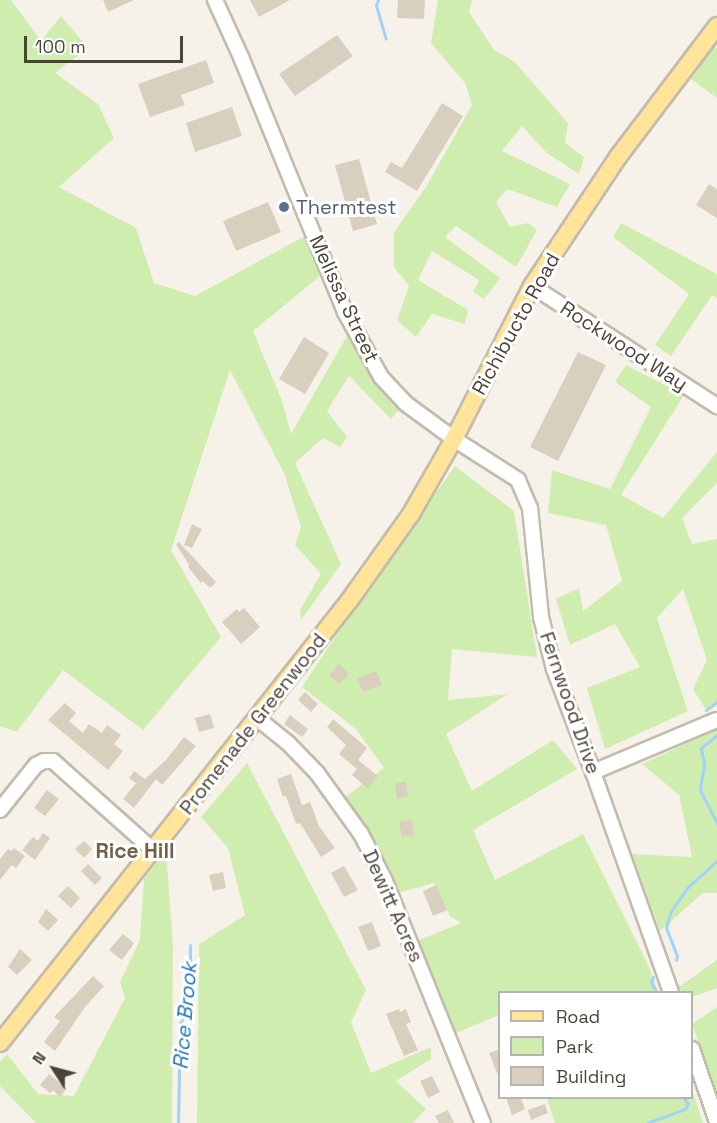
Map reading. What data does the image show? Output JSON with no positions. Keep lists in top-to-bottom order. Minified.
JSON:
{"streets":{"main road":["Richibucto Road","Promenade Greenwood"],"street":["Melissa Street","Rockwood Way","Fernwood Drive","Dewitt Acres"]},"crossings":[["Melissa Street","Richibucto Road"],["Melissa Street","Fernwood Drive"],["Richibucto Road","Rockwood Way"],["Richibucto Road","Fernwood Drive"],["Richibucto Road","Promenade Greenwood"],["Promenade Greenwood","Dewitt Acres"]],"districts":["Rice Hill"],"water":["Rice Brook"],"places":["Thermtest"],"legend":["Road","Park","Building"],"scale_bar":"100 m","north":"top left"}
